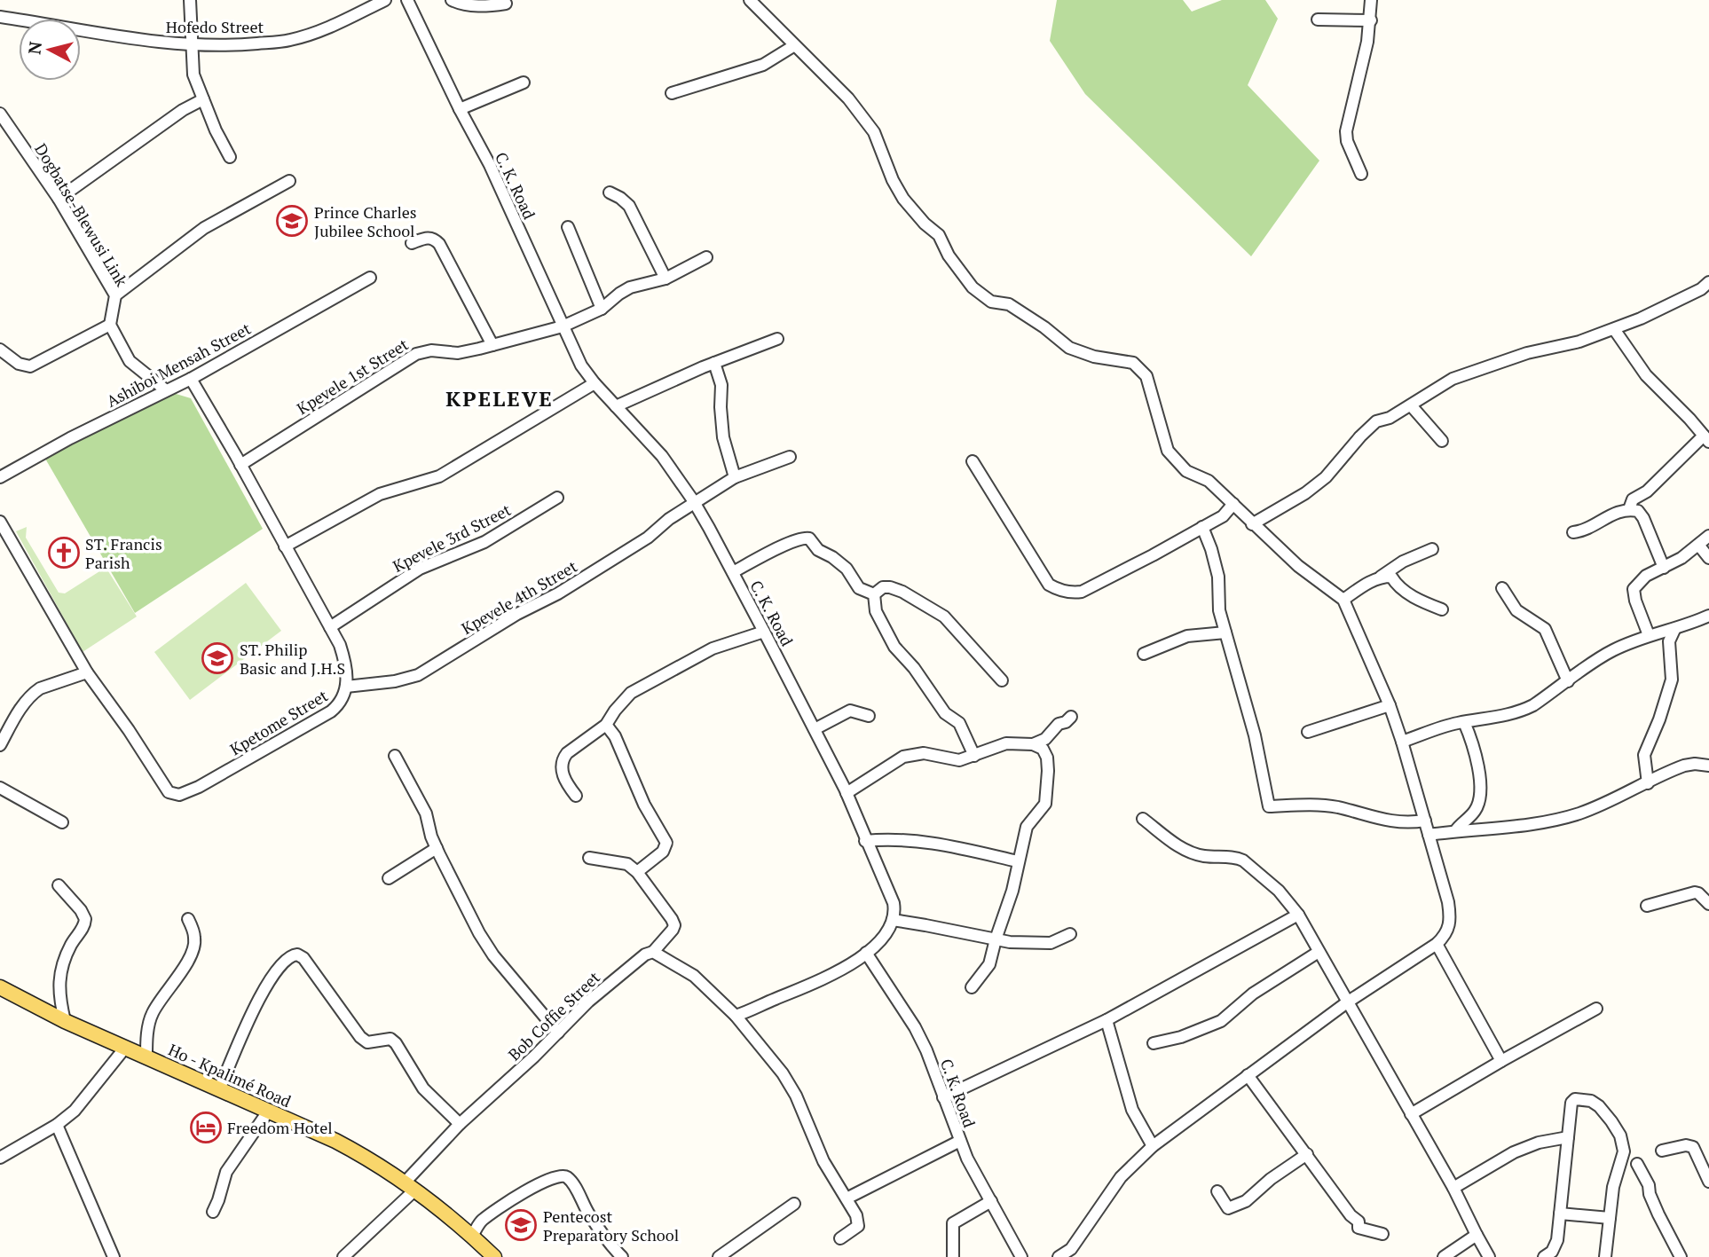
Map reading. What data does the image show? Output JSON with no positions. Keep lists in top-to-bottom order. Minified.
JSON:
{"streets":{"main road":["Ho - Kpalimé Road"],"street":["Hofedo Street","C. K. Road","Dogbatse-Blewusi Link","Ashiboi Mensah Street","Kpevele 1st Street","Kpevele 3rd Street","Kpevele 4th Street","Kpetome Street","Bob Coffie Street"]},"crossings":[["C. K. Road","Kpevele 1st Street"],["C. K. Road","Kpevele 4th Street"],["Ashiboi Mensah Street","Kpetome Street"],["Kpevele 1st Street","Kpetome Street"],["Kpevele 3rd Street","Kpetome Street"],["Kpevele 4th Street","Kpetome Street"],["Bob Coffie Street","Ho - Kpalimé Road"]],"districts":["KPELEVE"],"places":{"school or university":["Prince Charles Jubilee School","ST. Philip Basic and J.H.S","Pentecost Preparatory School"],"church":["ST. Francis Parish"],"hotel":["Freedom Hotel"]},"north":"left"}
